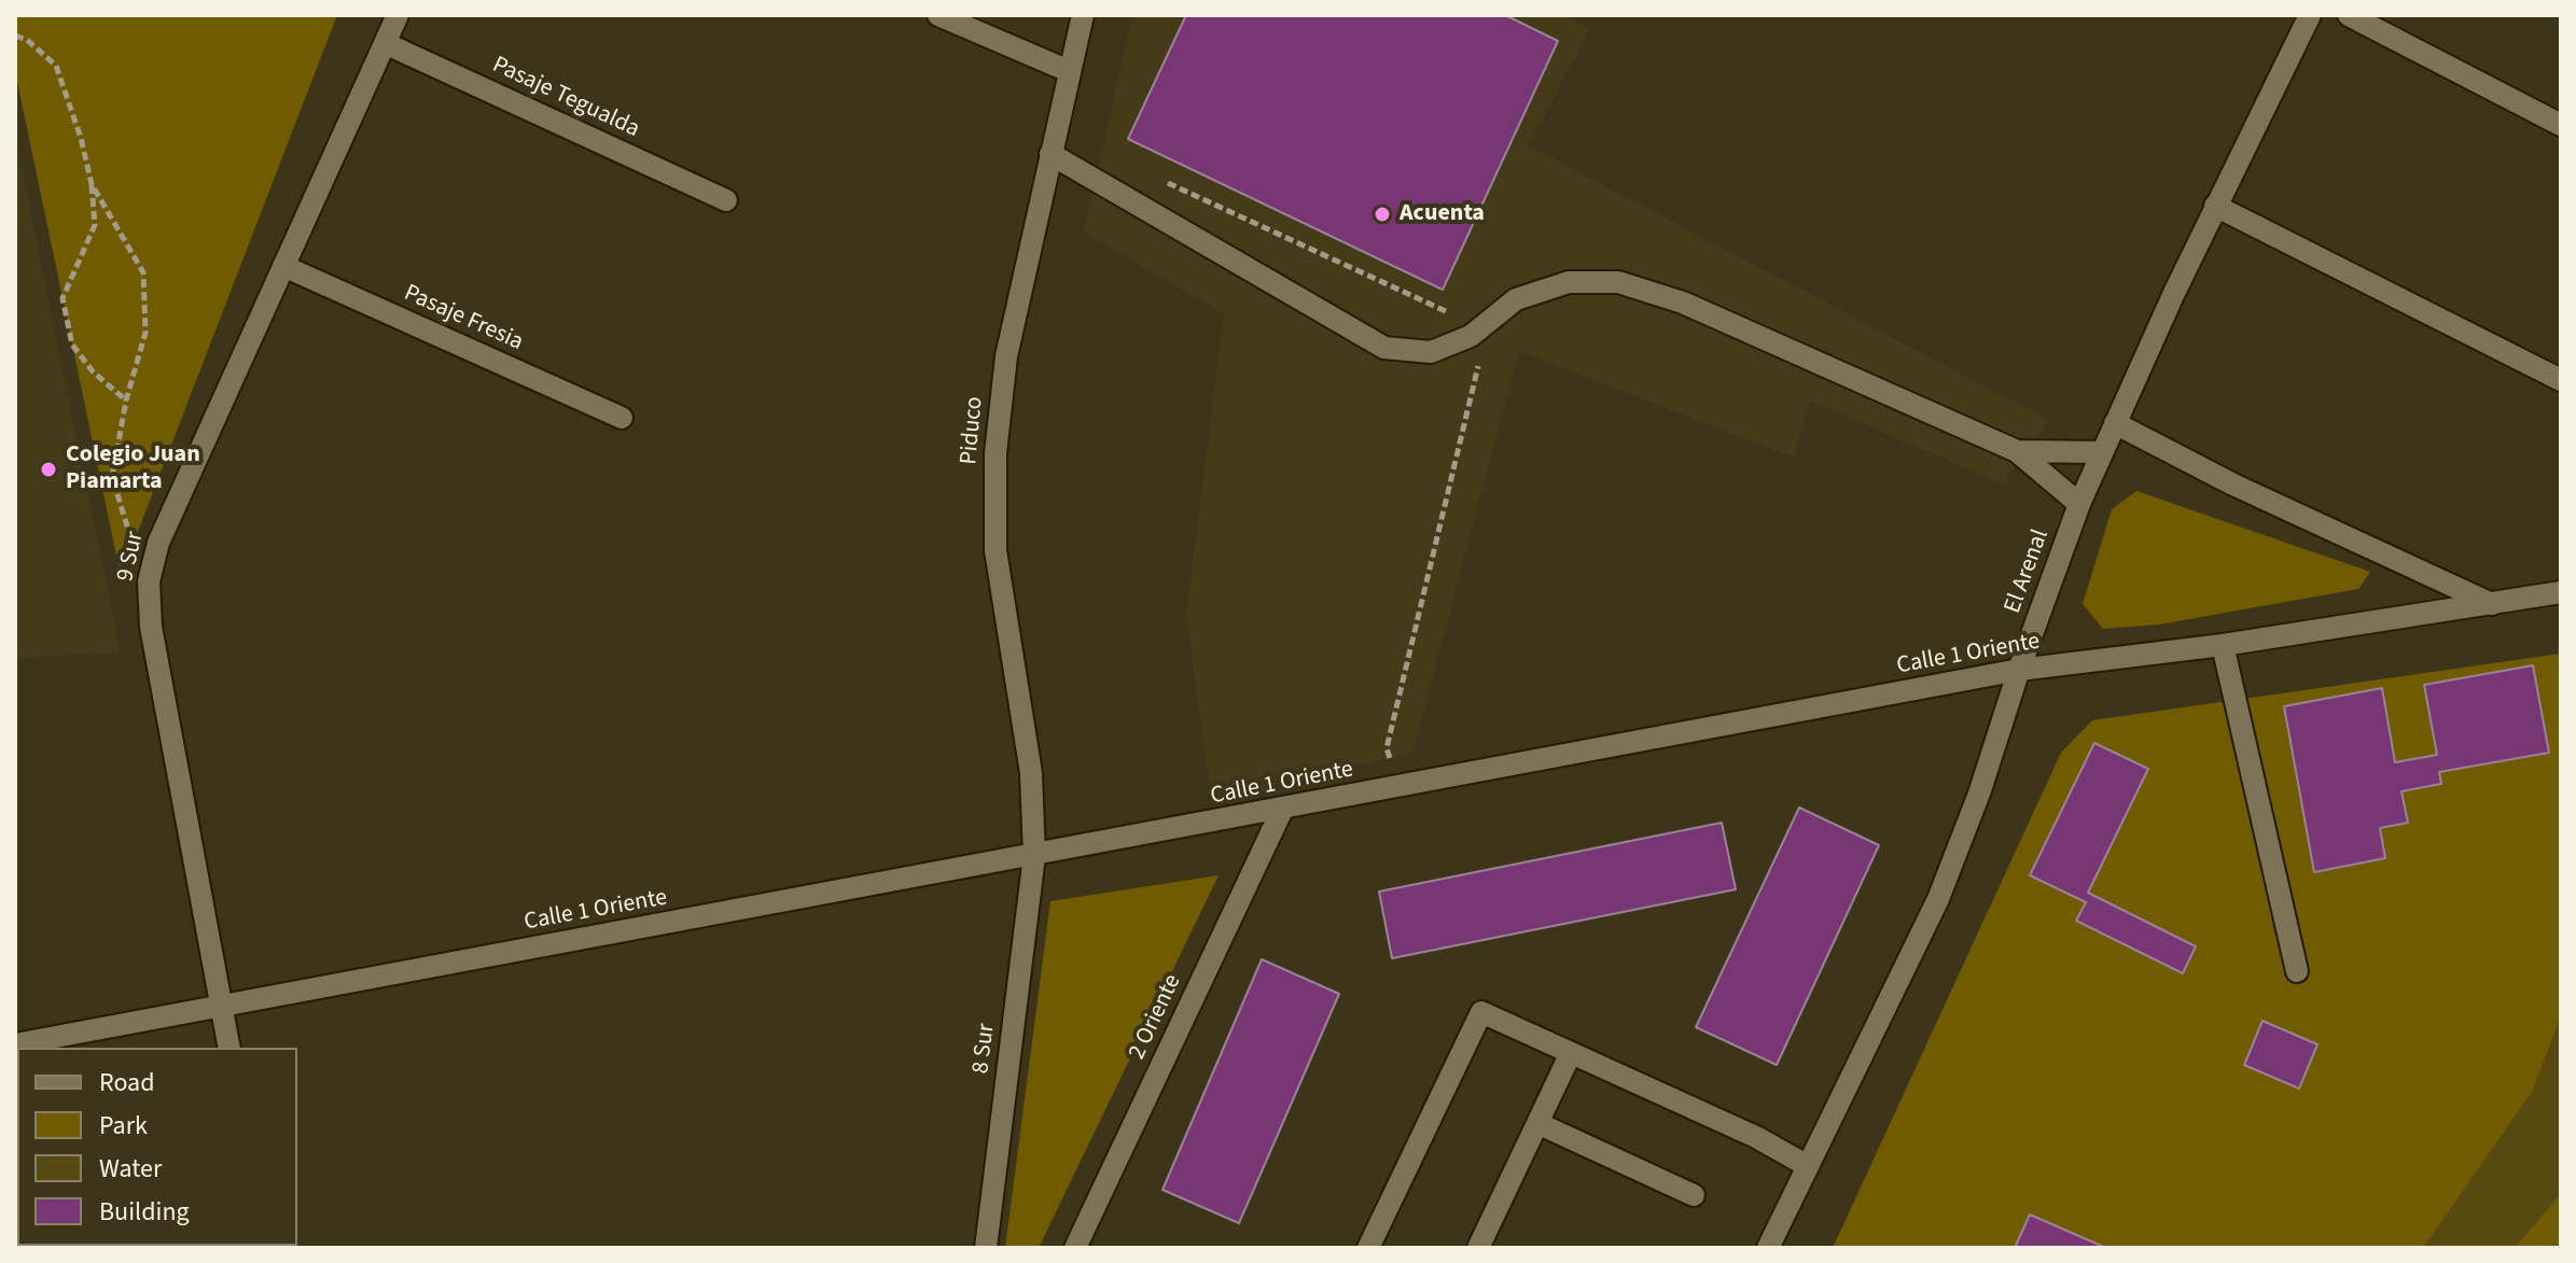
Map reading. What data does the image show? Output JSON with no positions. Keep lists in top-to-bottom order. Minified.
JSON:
{"streets":{"street":["Pasaje Tegualda","Pasaje Fresia","Piduco","9 Sur","El Arenal","Calle 1 Oriente","2 Oriente","8 Sur"]},"crossings":[["Pasaje Tegualda","9 Sur"],["Pasaje Fresia","9 Sur"],["Piduco","Calle 1 Oriente"],["Piduco","8 Sur"],["9 Sur","Calle 1 Oriente"],["El Arenal","Calle 1 Oriente"],["Calle 1 Oriente","2 Oriente"],["Calle 1 Oriente","8 Sur"]],"places":["Acuenta","Colegio Juan Piamarta"],"legend":["Road","Park","Water","Building"]}
